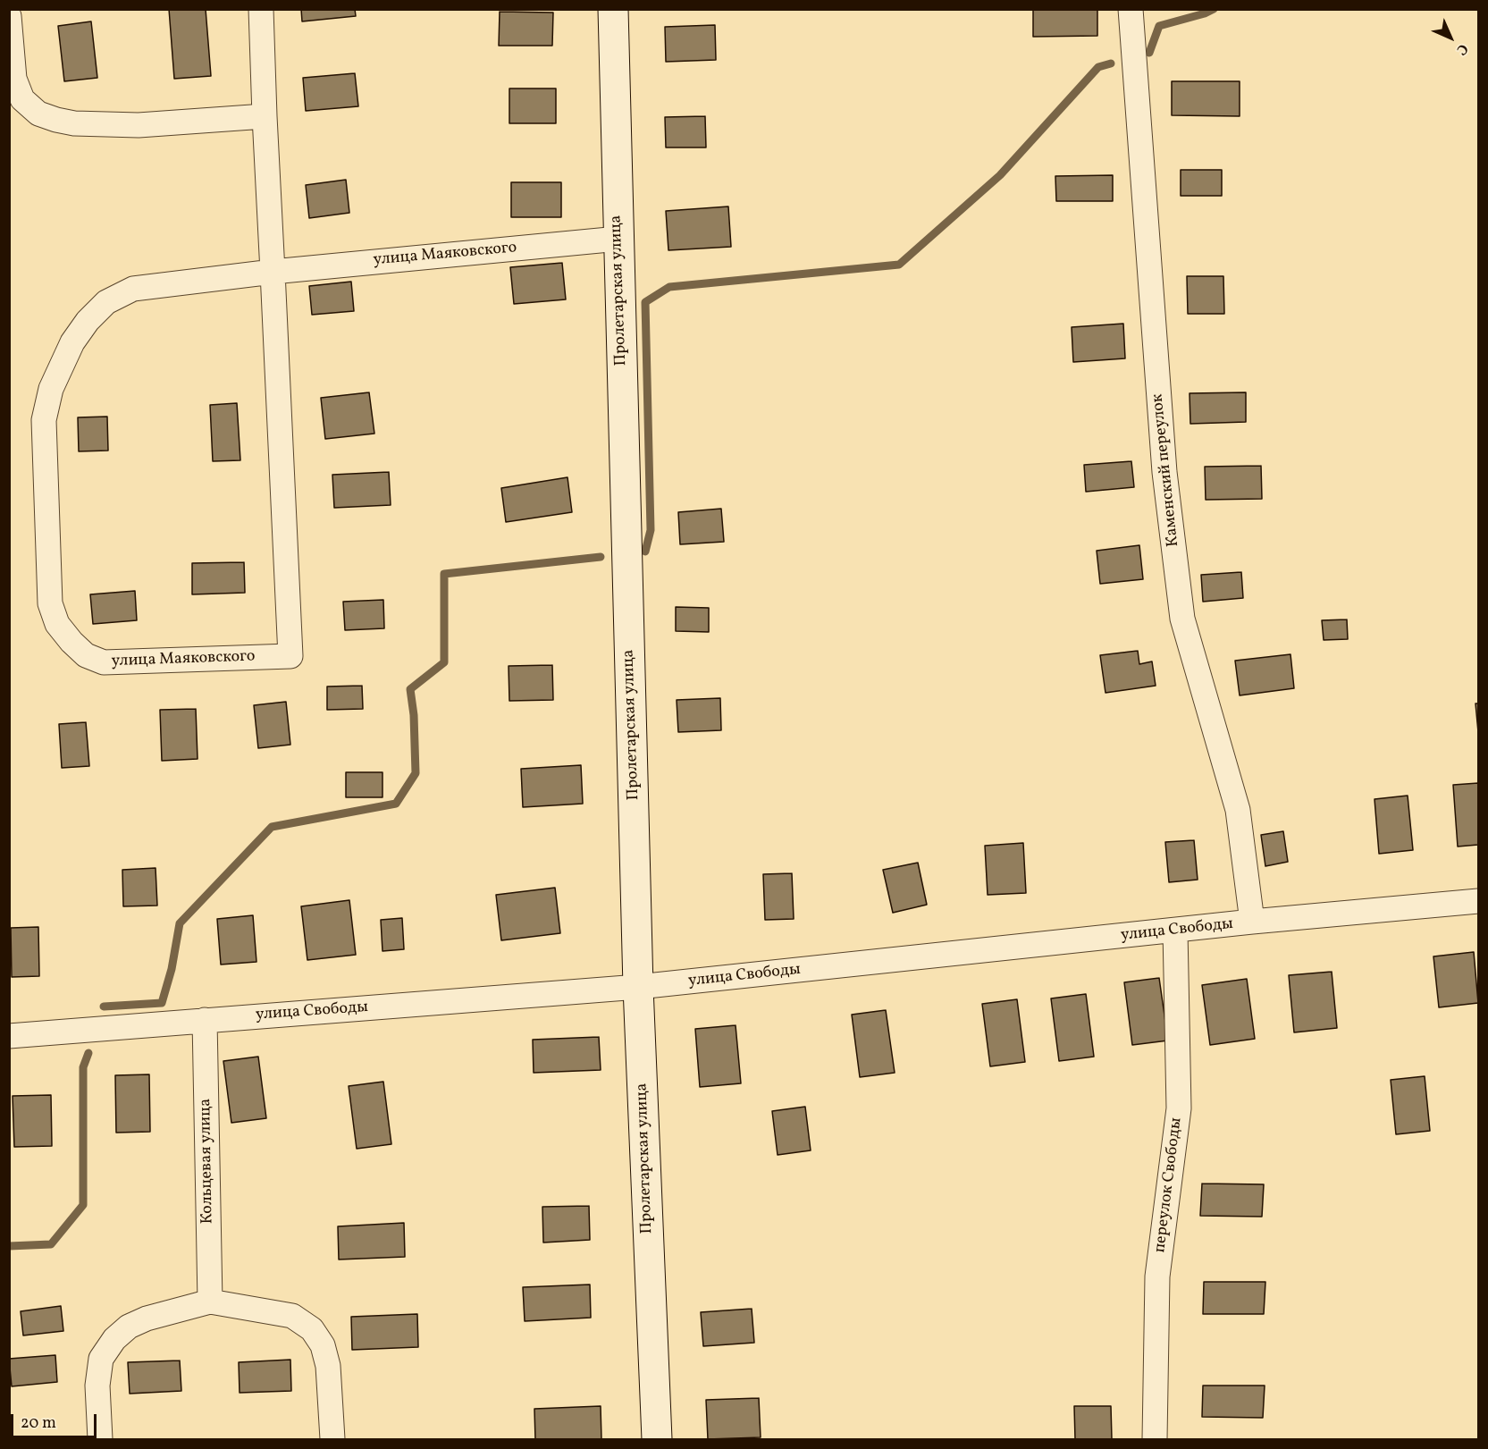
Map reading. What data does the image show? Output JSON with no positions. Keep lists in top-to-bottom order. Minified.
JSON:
{"streets":{"main road":["Пролетарская улица"],"street":["улица Маяковского","Каменский переулок","улица Свободы","Кольцевая улица","переулок Свободы"]},"crossings":[["улица Маяковского","Пролетарская улица"],["Пролетарская улица","улица Свободы"],["Каменский переулок","улица Свободы"],["улица Свободы","Кольцевая улица"],["улица Свободы","переулок Свободы"]],"scale_bar":"20 m","north":"bottom right"}
